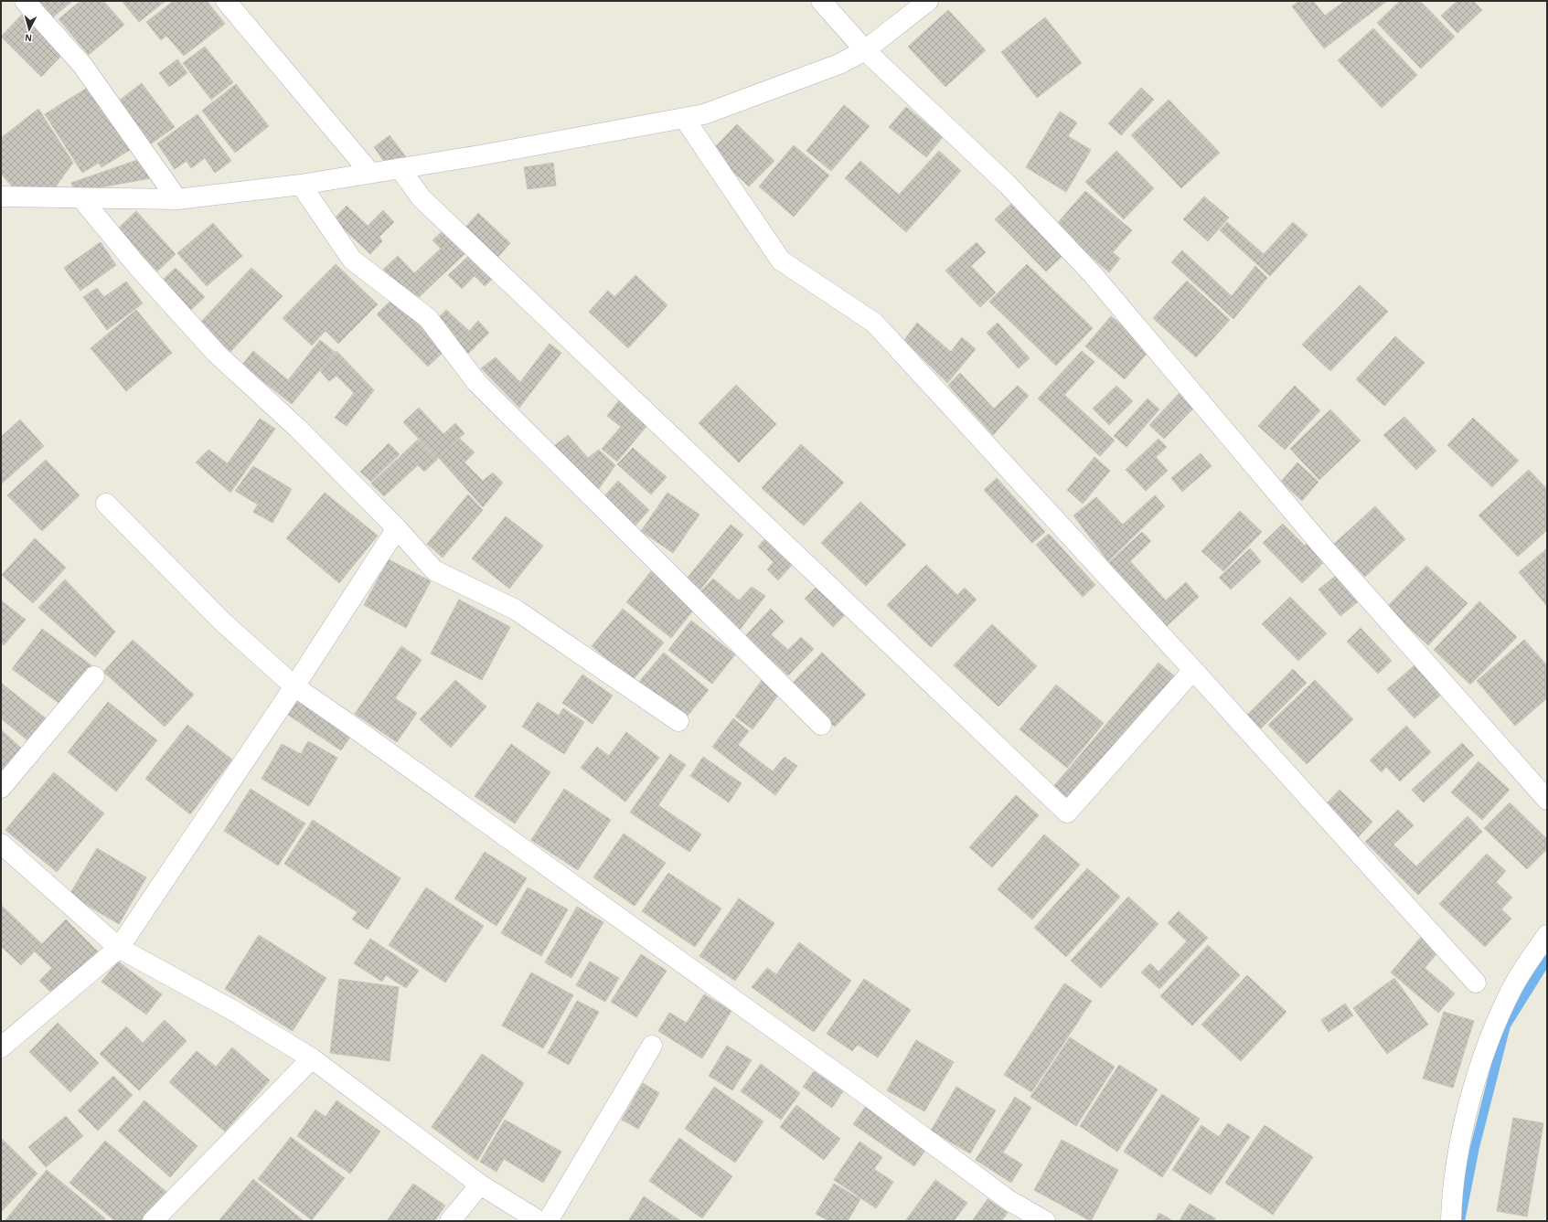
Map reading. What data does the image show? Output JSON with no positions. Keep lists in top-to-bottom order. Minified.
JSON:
{"north":"bottom"}
